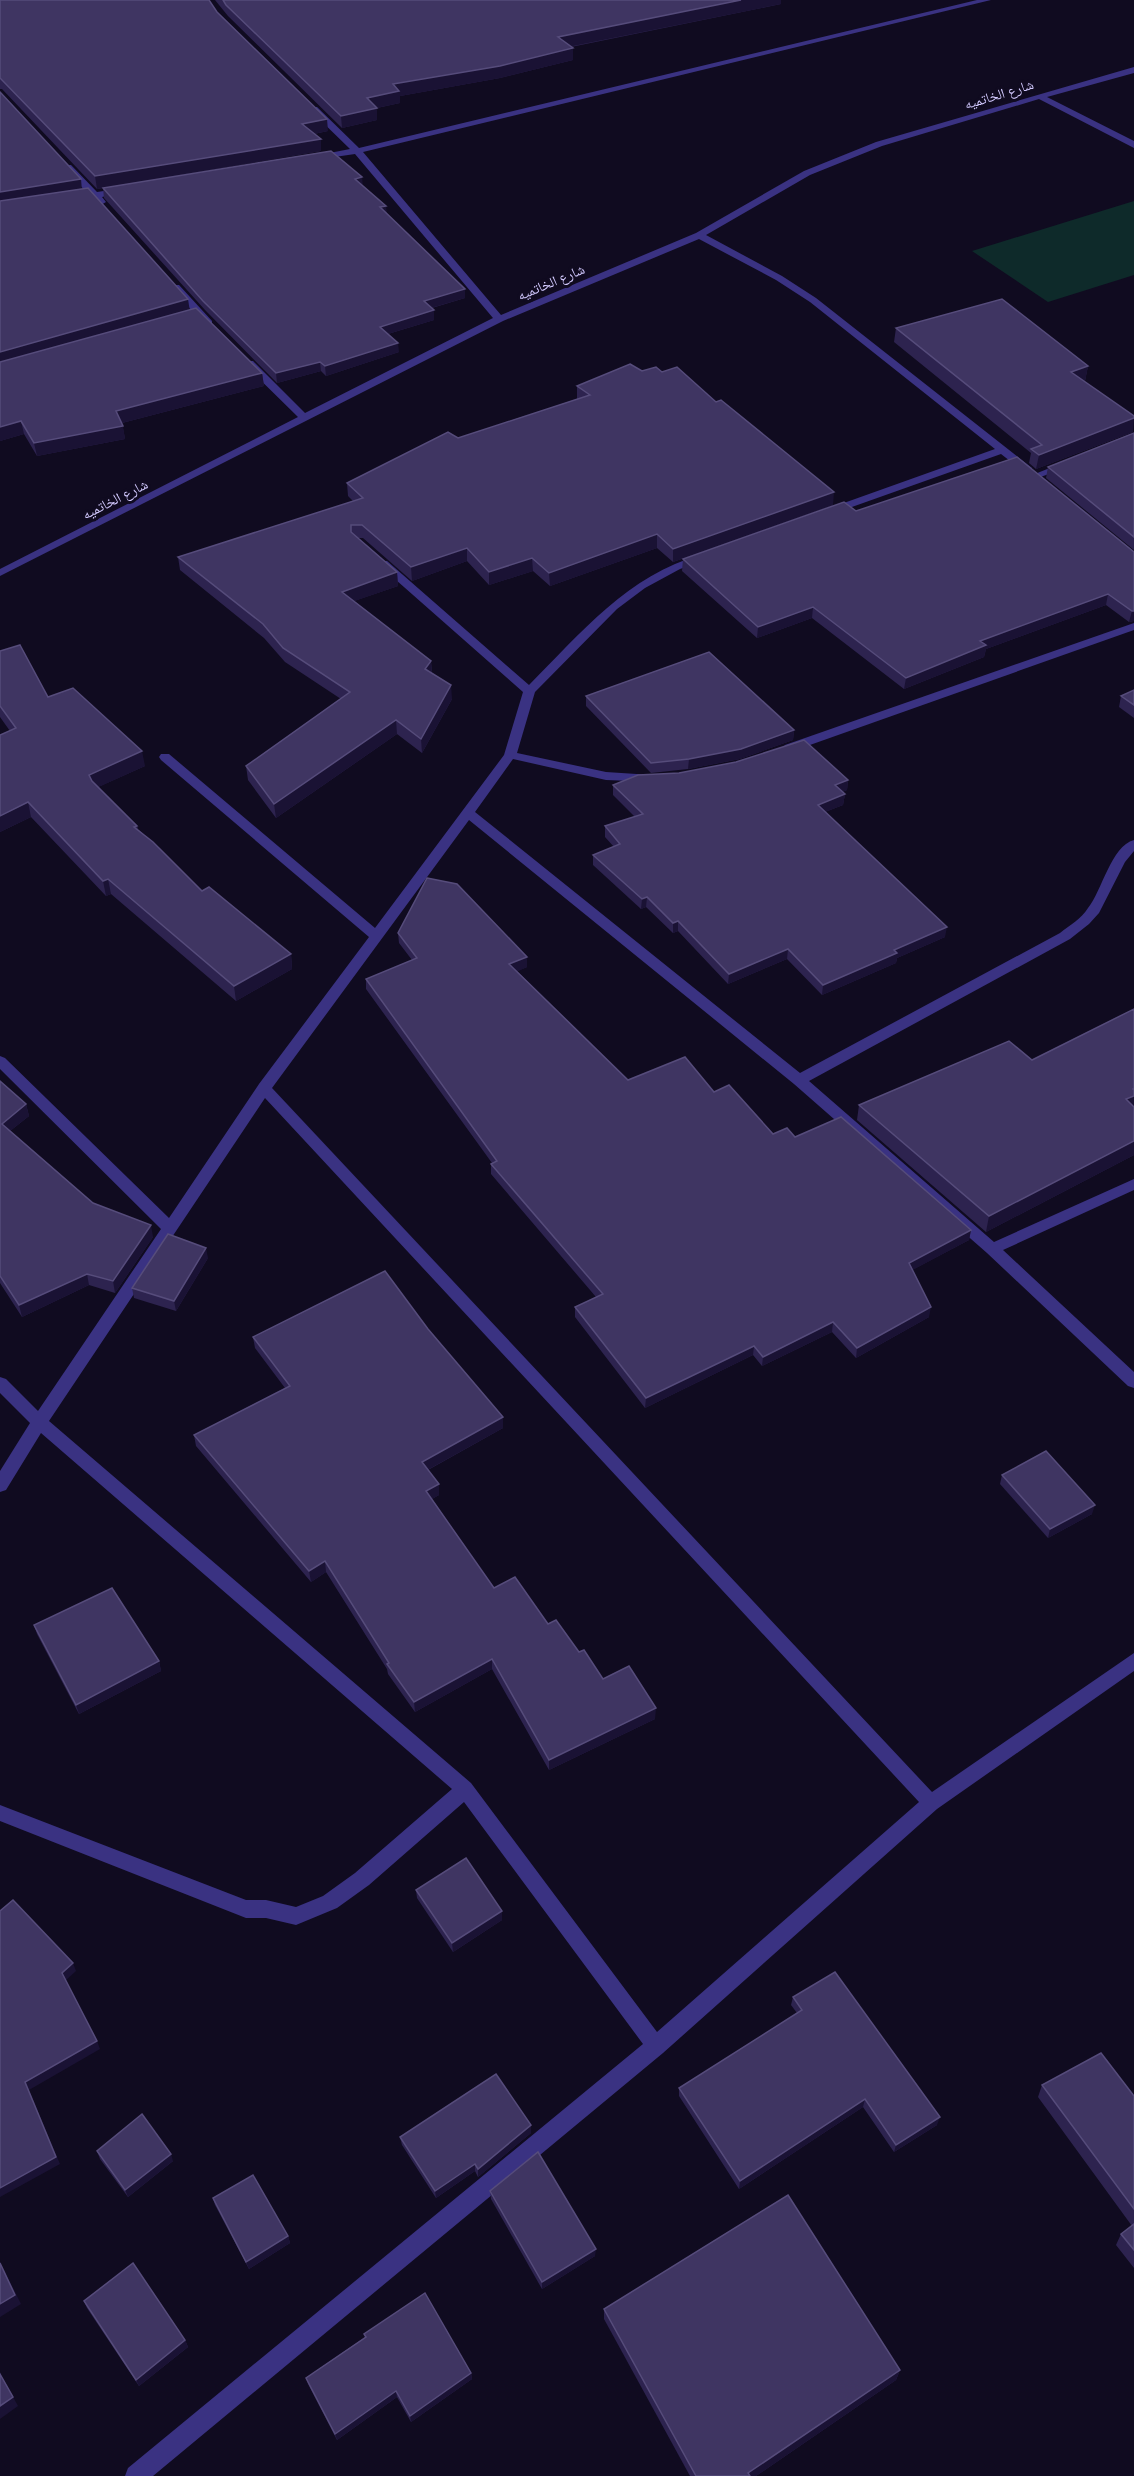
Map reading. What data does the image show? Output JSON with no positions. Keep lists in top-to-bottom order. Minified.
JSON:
{"streets":{"street":["شارع الخاتميه"]}}
